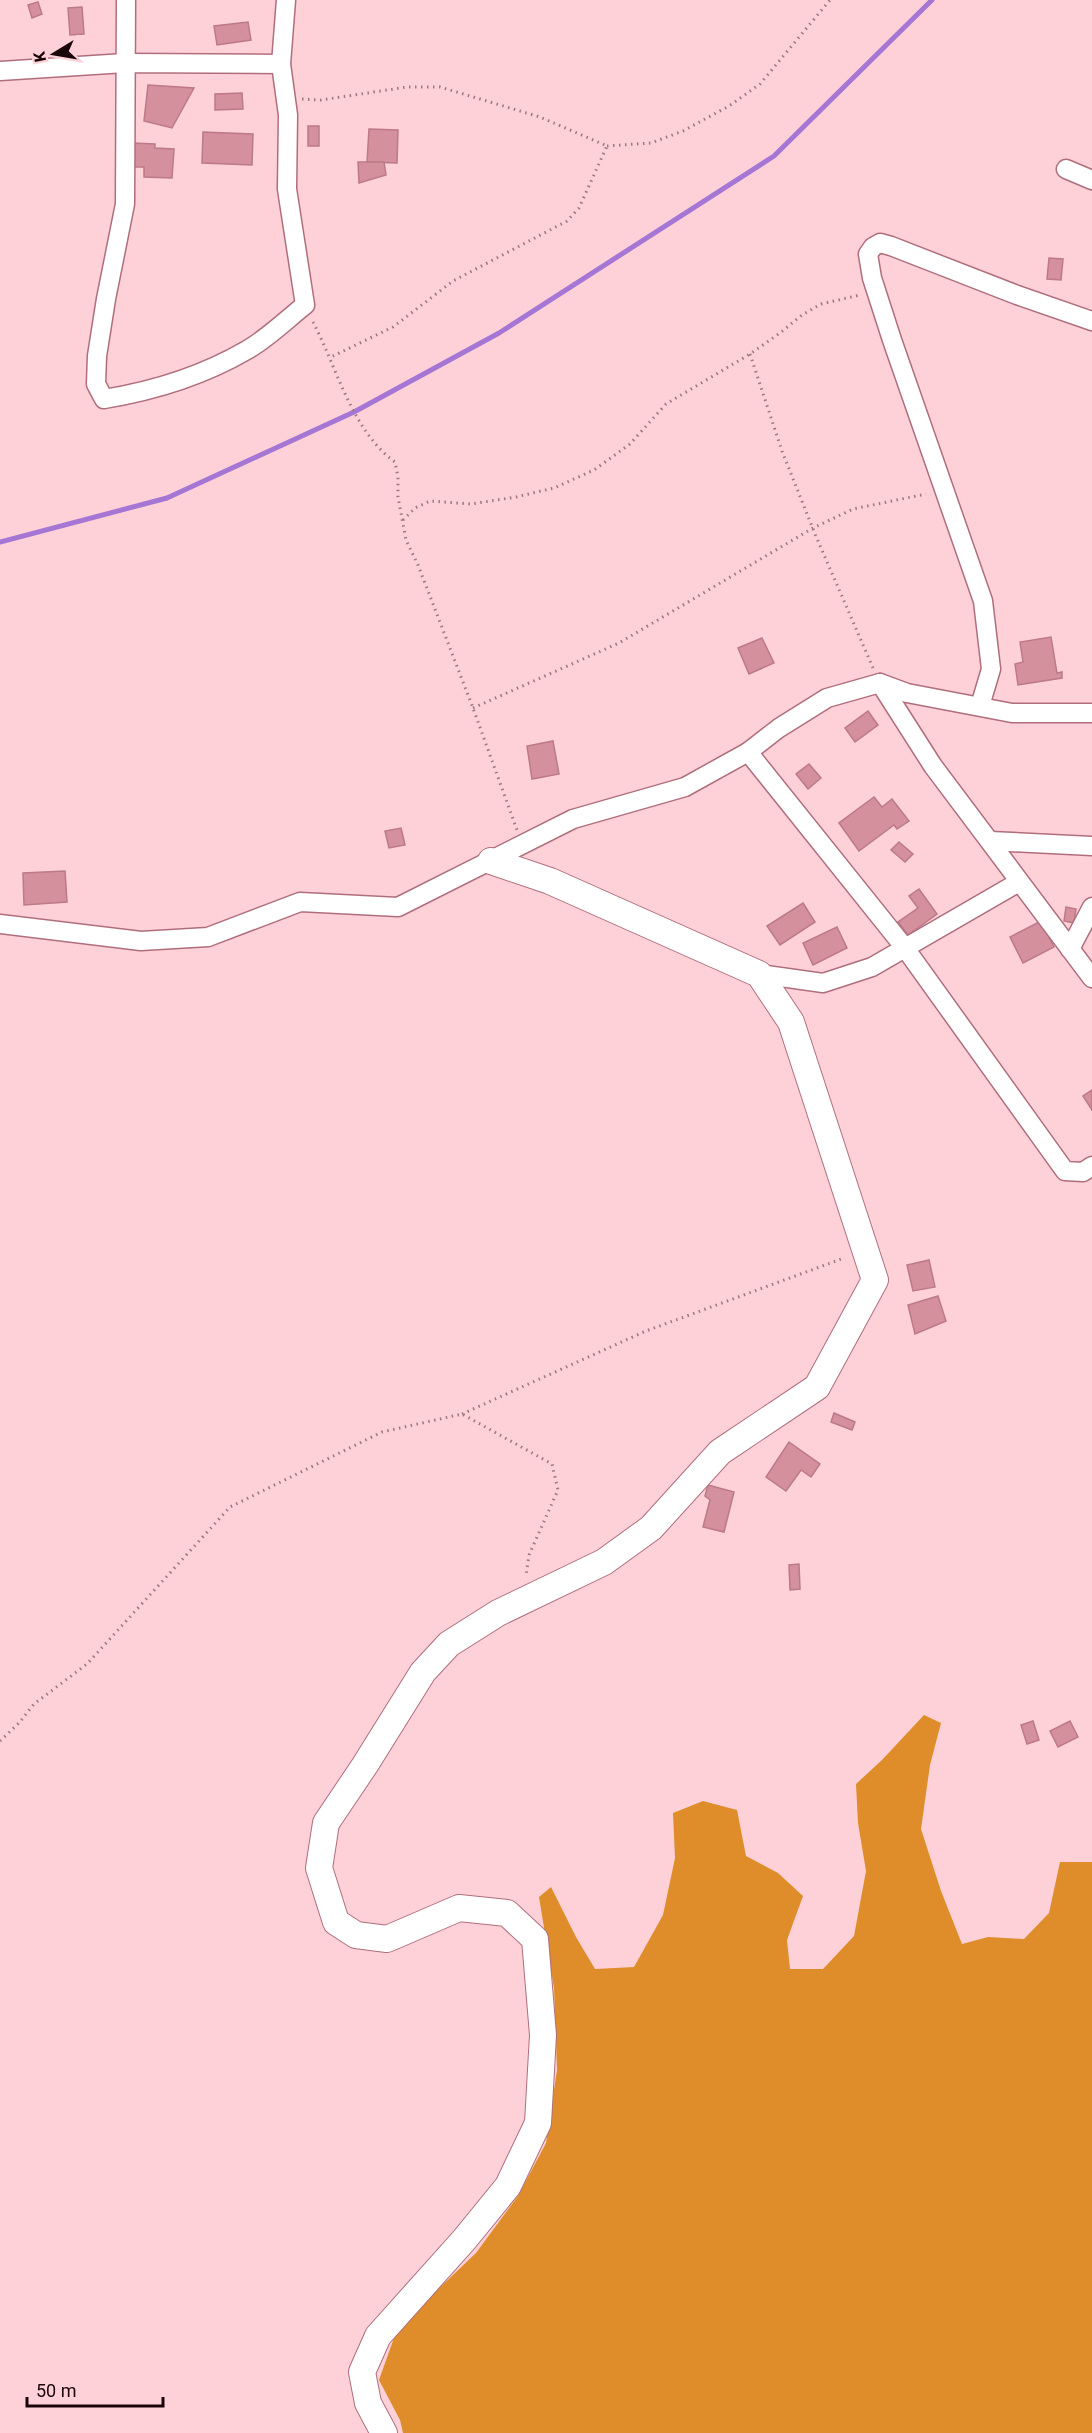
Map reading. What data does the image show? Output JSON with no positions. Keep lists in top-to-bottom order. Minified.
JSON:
{"scale_bar":"50 m","north":"left"}
